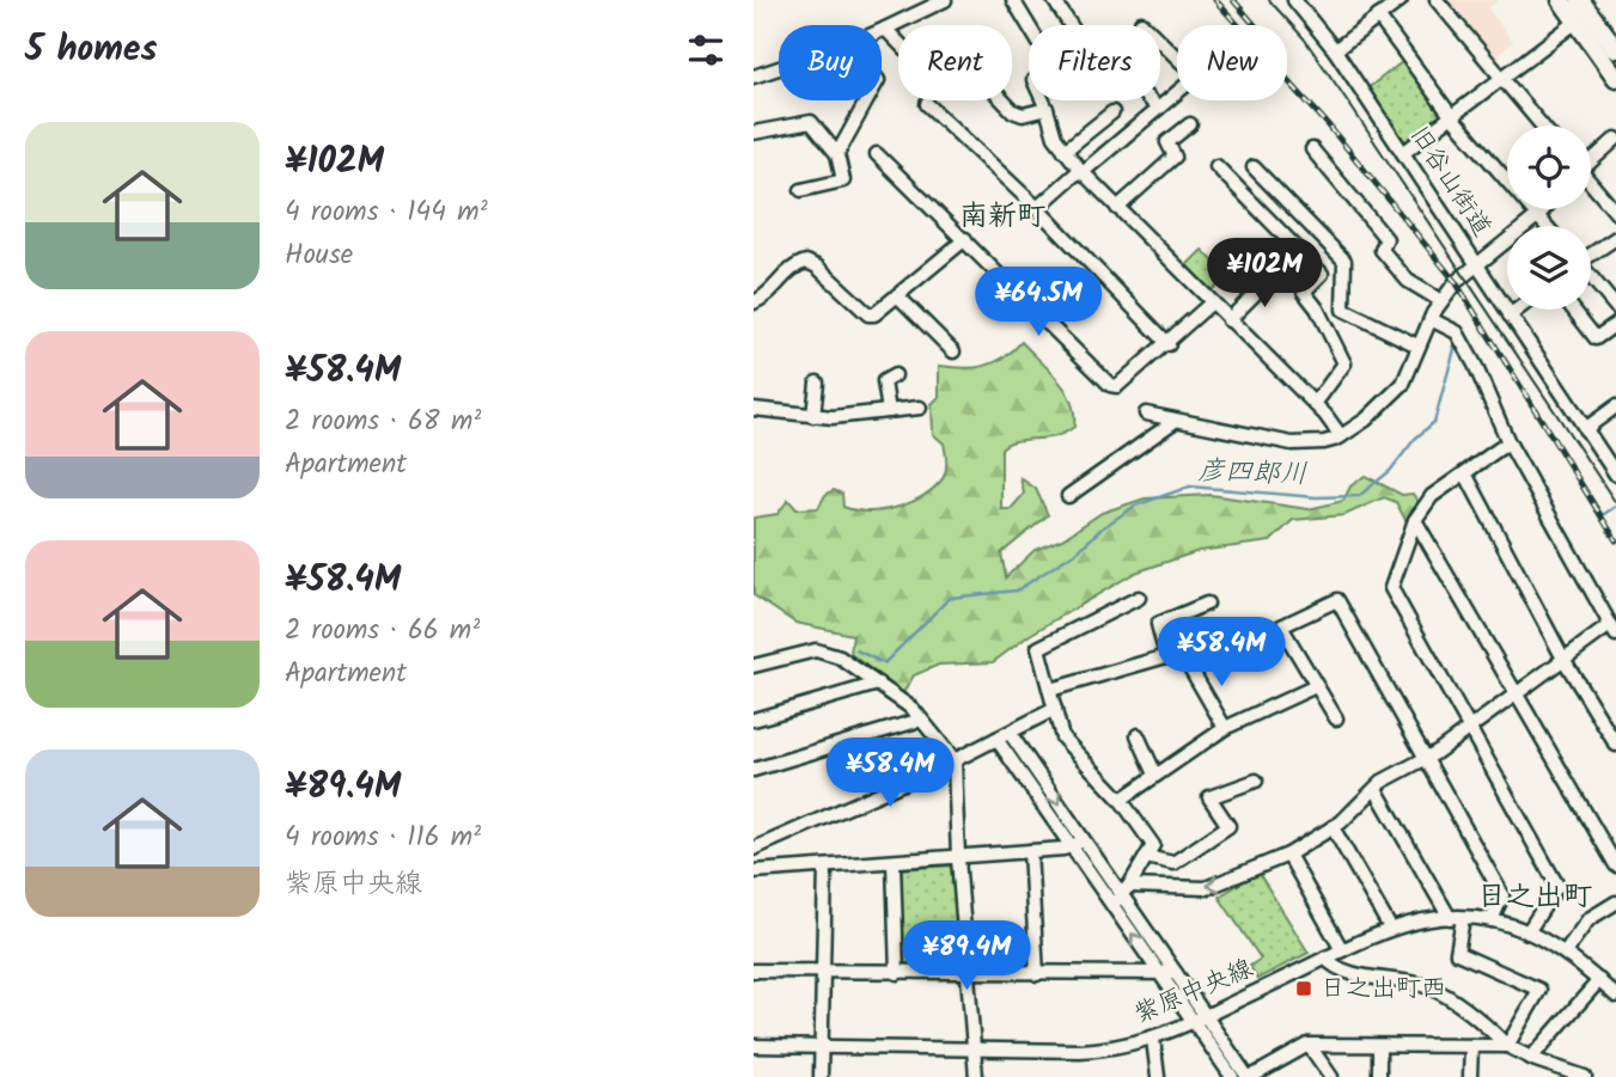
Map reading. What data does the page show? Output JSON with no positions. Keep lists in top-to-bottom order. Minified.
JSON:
{"streets":{"street":["旧谷山街道","紫原中央線"]},"districts":["南新町","日之出町"],"water":["彦四郎川"],"places":{"transit":["日之出町西"]},"page":{"heading":"5 homes","chip":["Buy","Rent","Filters","New"],"list":[{"name":"¥102M","note":"4 rooms · 144 m² · House"},{"name":"¥58.4M","note":"2 rooms · 68 m² · Apartment"},{"name":"¥58.4M","note":"2 rooms · 66 m² · Apartment"},{"name":"¥89.4M","note":"4 rooms · 116 m² · 紫原中央線"}],"price":["¥102M","¥64.5M","¥58.4M","¥58.4M","¥89.4M"]}}
